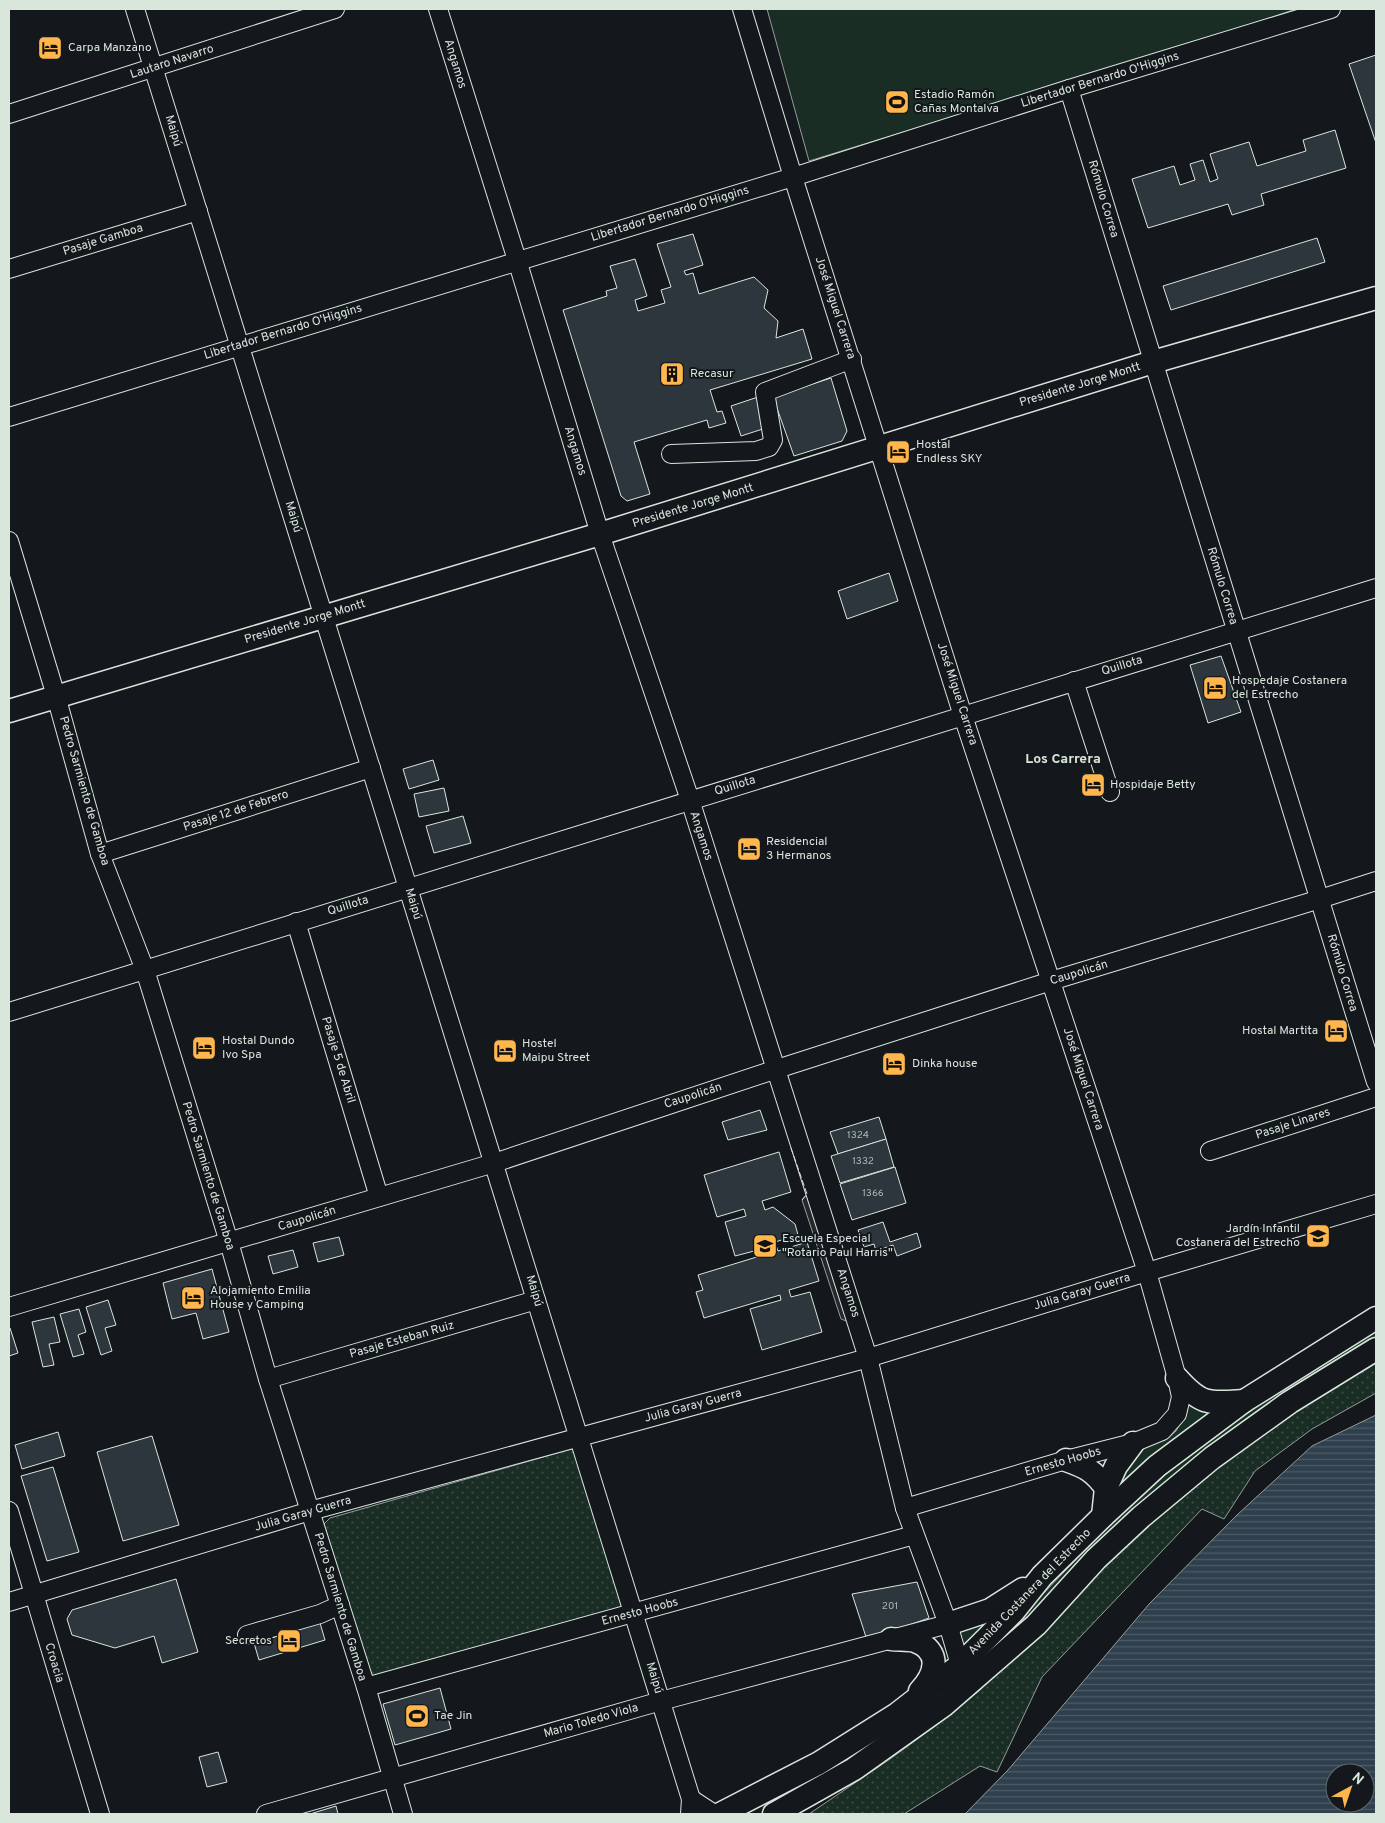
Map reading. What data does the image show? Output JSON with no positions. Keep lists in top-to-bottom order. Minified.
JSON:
{"streets":{"main road":["Presidente Jorge Montt","Avenida Costanera del Estrecho"],"street":["Lautaro Navarro","Angamos","Libertador Bernardo O'Higgins","Maipú","Rómulo Correa","Pasaje Gamboa","José Miguel Carrera","Quillota","Pedro Sarmiento de Gamboa","Pasaje 12 de Febrero","Caupolicán","Pasaje 5 de Abril","Pasaje Linares","Julia Garay Guerra","Pasaje Esteban Ruiz","Ernesto Hoobs","Croacia","Mario Toledo Viola"]},"crossings":[["Lautaro Navarro","Maipú"],["Angamos","Libertador Bernardo O'Higgins"],["Angamos","Presidente Jorge Montt"],["Angamos","Quillota"],["Angamos","Caupolicán"],["Angamos","Julia Garay Guerra"],["Angamos","Ernesto Hoobs"],["Angamos","Avenida Costanera del Estrecho"],["Angamos","Mario Toledo Viola"],["Libertador Bernardo O'Higgins","Maipú"],["Libertador Bernardo O'Higgins","Rómulo Correa"],["Libertador Bernardo O'Higgins","José Miguel Carrera"],["Maipú","Pasaje Gamboa"],["Maipú","Presidente Jorge Montt"],["Maipú","Quillota"],["Maipú","Pasaje 12 de Febrero"],["Maipú","Caupolicán"],["Maipú","Julia Garay Guerra"],["Maipú","Pasaje Esteban Ruiz"],["Maipú","Ernesto Hoobs"],["Maipú","Mario Toledo Viola"],["Rómulo Correa","Presidente Jorge Montt"],["Rómulo Correa","Quillota"],["Rómulo Correa","Caupolicán"],["José Miguel Carrera","Presidente Jorge Montt"],["José Miguel Carrera","Quillota"],["José Miguel Carrera","Caupolicán"],["José Miguel Carrera","Julia Garay Guerra"],["José Miguel Carrera","Ernesto Hoobs"],["Presidente Jorge Montt","Pedro Sarmiento de Gamboa"],["Quillota","Pedro Sarmiento de Gamboa"],["Quillota","Pasaje 5 de Abril"],["Pedro Sarmiento de Gamboa","Pasaje 12 de Febrero"],["Pedro Sarmiento de Gamboa","Caupolicán"],["Pedro Sarmiento de Gamboa","Julia Garay Guerra"],["Pedro Sarmiento de Gamboa","Pasaje Esteban Ruiz"],["Pedro Sarmiento de Gamboa","Ernesto Hoobs"],["Pedro Sarmiento de Gamboa","Mario Toledo Viola"],["Caupolicán","Pasaje 5 de Abril"],["Julia Garay Guerra","Croacia"]],"districts":["Los Carrera"],"places":{"hotel":["Carpa Manzano","Hostal Endless SKY","Hospedaje Costanera del Estrecho","Hospidaje Betty","Residencial 3 Hermanos","Hostal Martita","Hostal Dundo Ivo Spa","Hostel Maipu Street","Dinka house","Alojamiento Emilia House y Camping","Secretos"],"sports":["Estadio Ramón Cañas Montalva","Tae Jin"],"building":["Recasur"],"school or university":["Jardín Infantil Costanera del Estrecho","Escuela Especial \"Rotario Paul Harris\""]},"house_numbers":["1324","1332","1366","201"],"north":"top right"}
